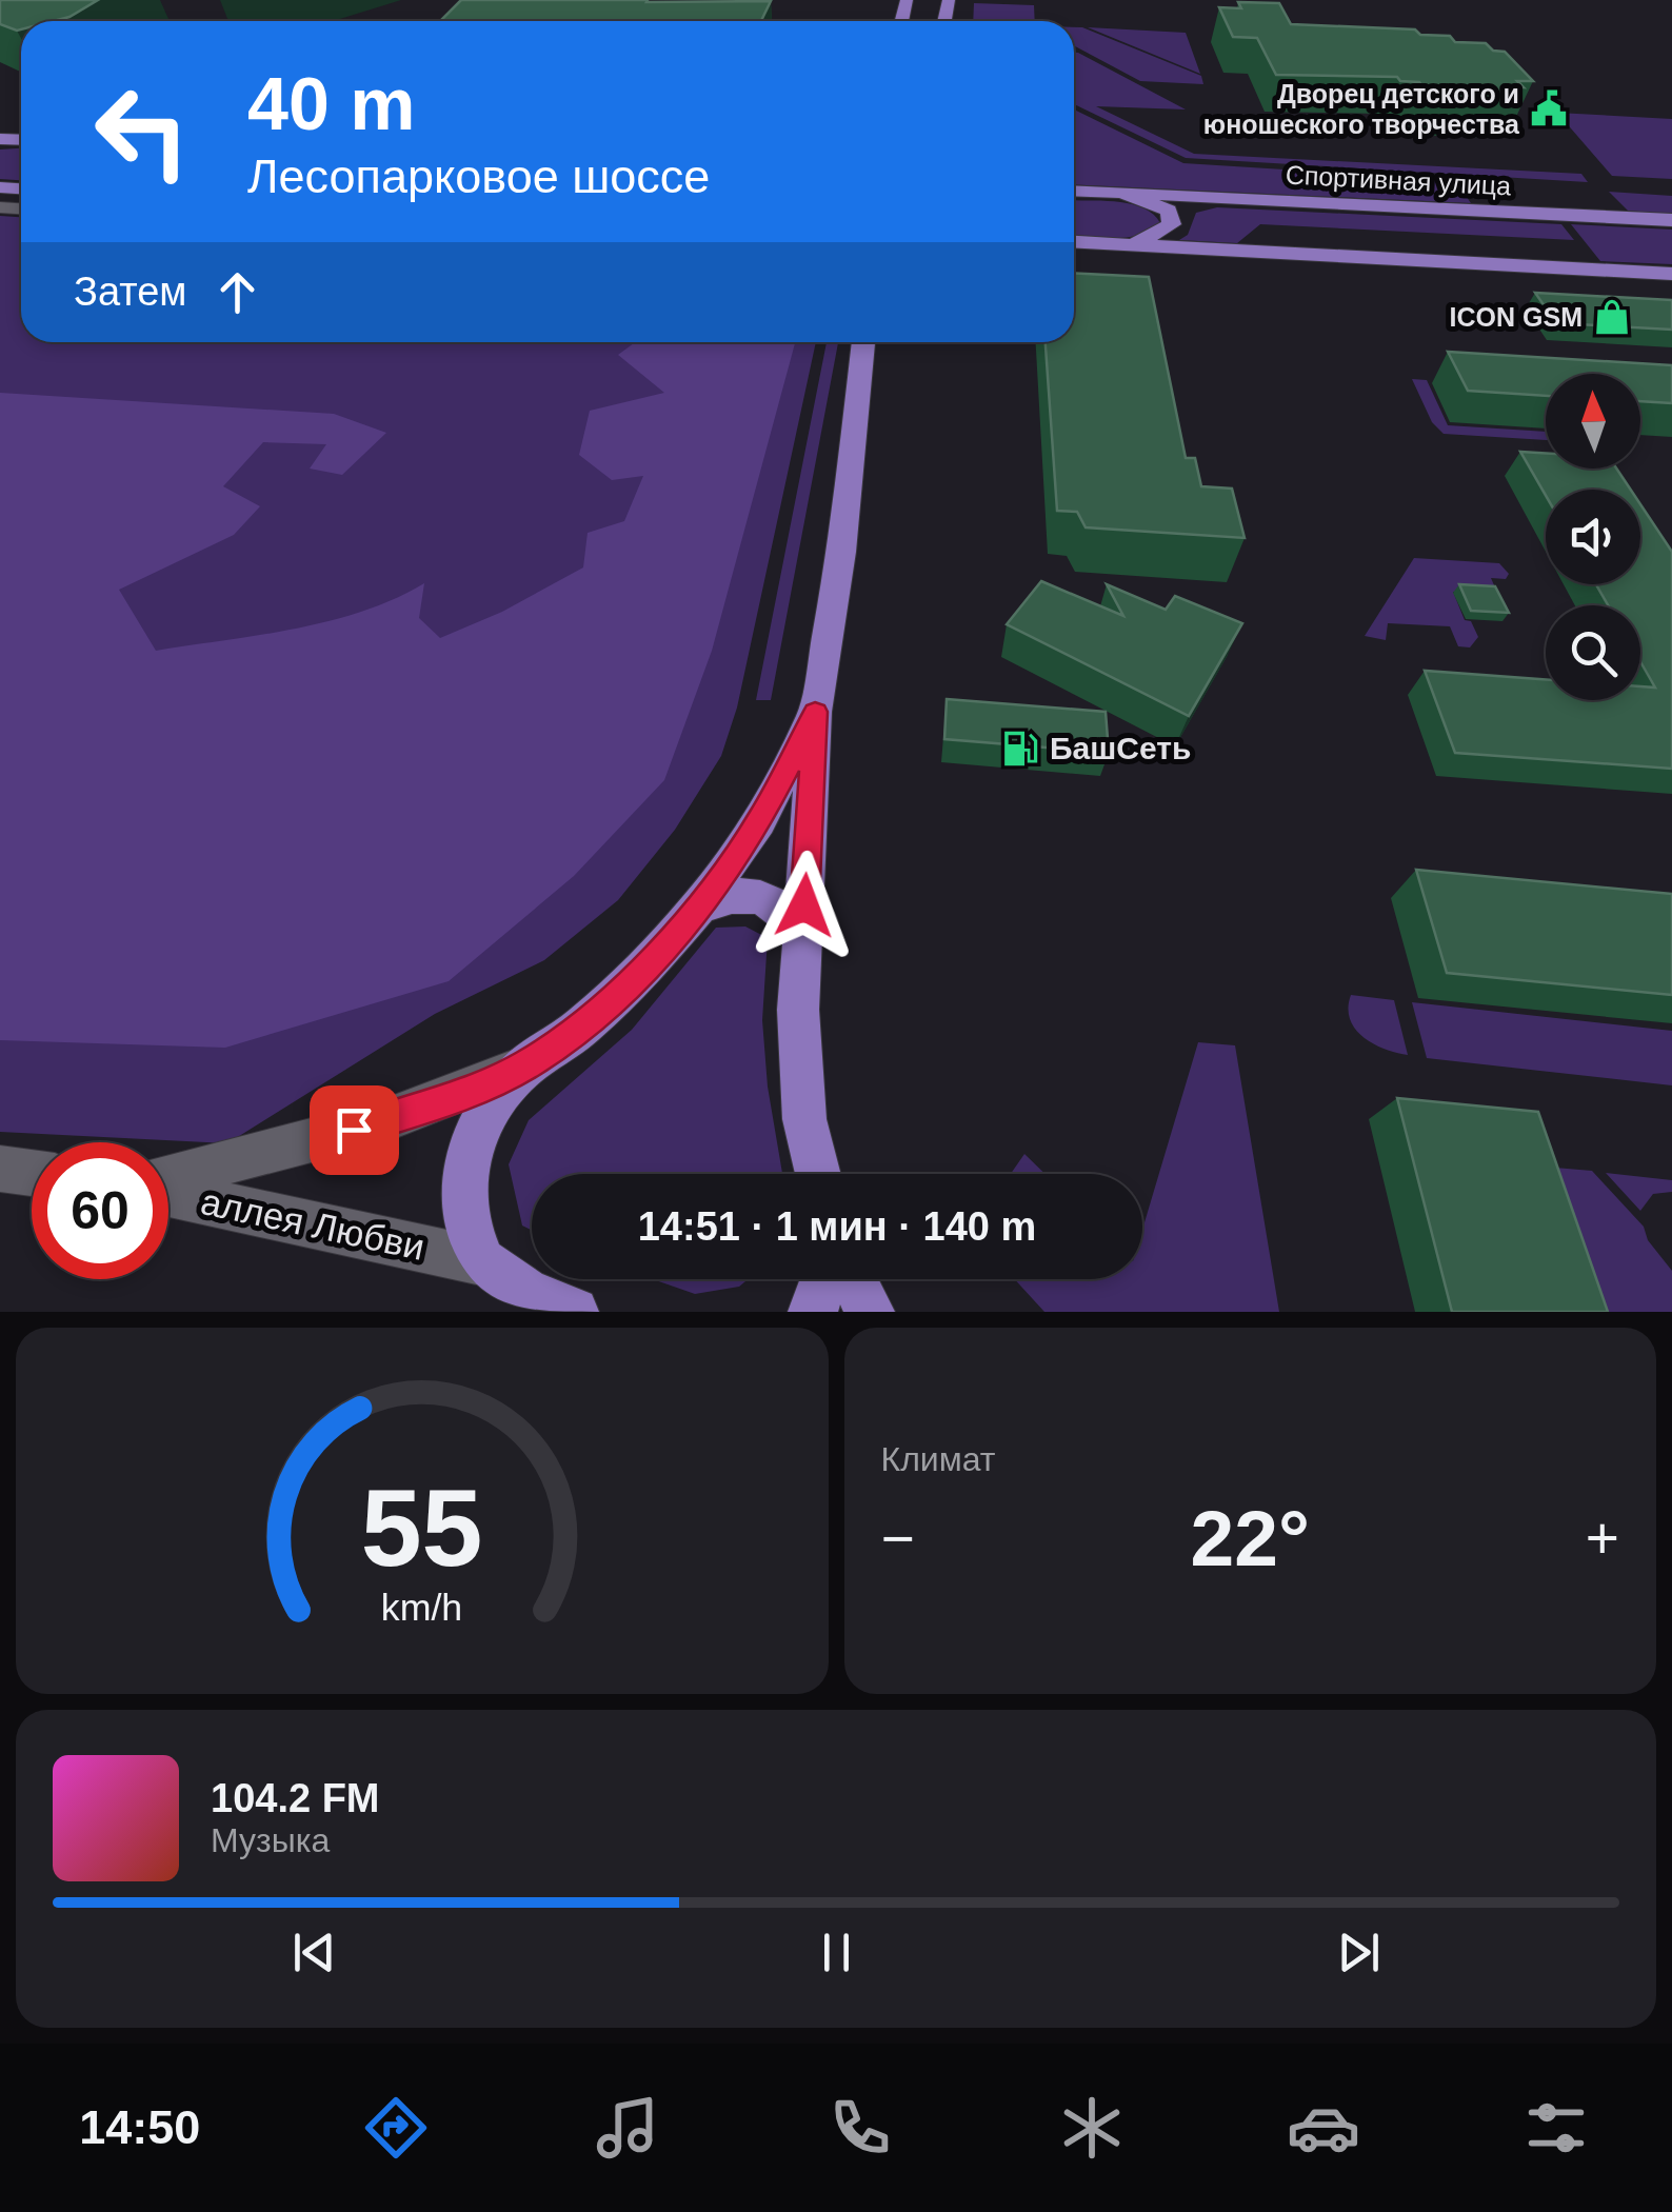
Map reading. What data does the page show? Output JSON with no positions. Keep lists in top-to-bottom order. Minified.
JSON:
{"streets":{"main road":["Спортивная улица"],"street":["аллея Любви"]},"places":{"public building":["Дворец детского и юношеского творчества"],"shop":["ICON GSM"],"fuel station":["БашСеть"]},"north":"top","page":{"turn":["40 m","Лесопарковое шоссе"],"then":"Затем","limit":"60","trip":"14:51 · 1 мин · 140 m","tile":"Климат","heat":["−","22°","+"],"song":["104.2 FM","Музыка"],"tabs":"14:50","gauge":["55","km/h"]}}
